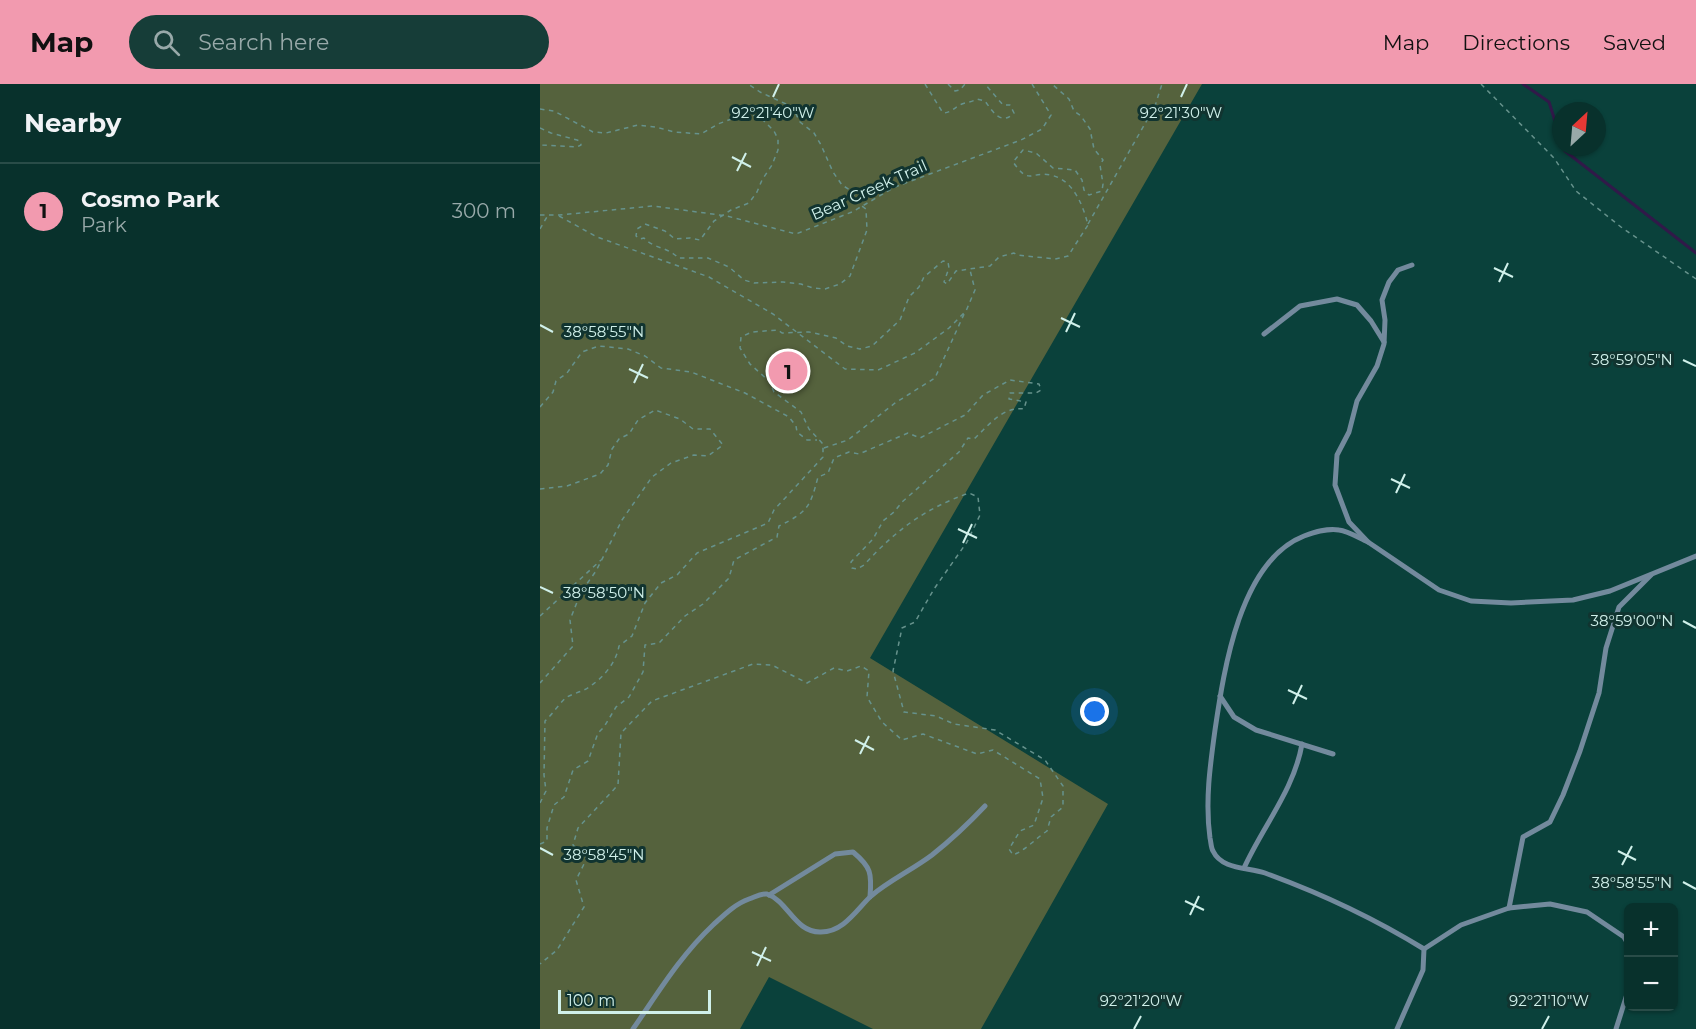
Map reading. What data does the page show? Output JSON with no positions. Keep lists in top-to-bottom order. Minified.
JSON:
{"streets":{"path":["Bear Creek Trail"]},"scale_bar":"100 m","north":"top right","page":{"header":"Map","search":"Search here","nav":["Map","Directions","Saved"],"heading":"Nearby","list":[{"mark":"1","name":"Cosmo Park","note":"Park","value":"300 m"}],"pins":"1","map_buttons":["+","−"],"scale":"100 m"},"coordinates":["92°21'40\"W","92°21'30\"W","38°58'55\"N","38°59'05\"N","38°58'50\"N","38°59'00\"N","38°58'45\"N","92°21'20\"W","92°21'10\"W"]}
